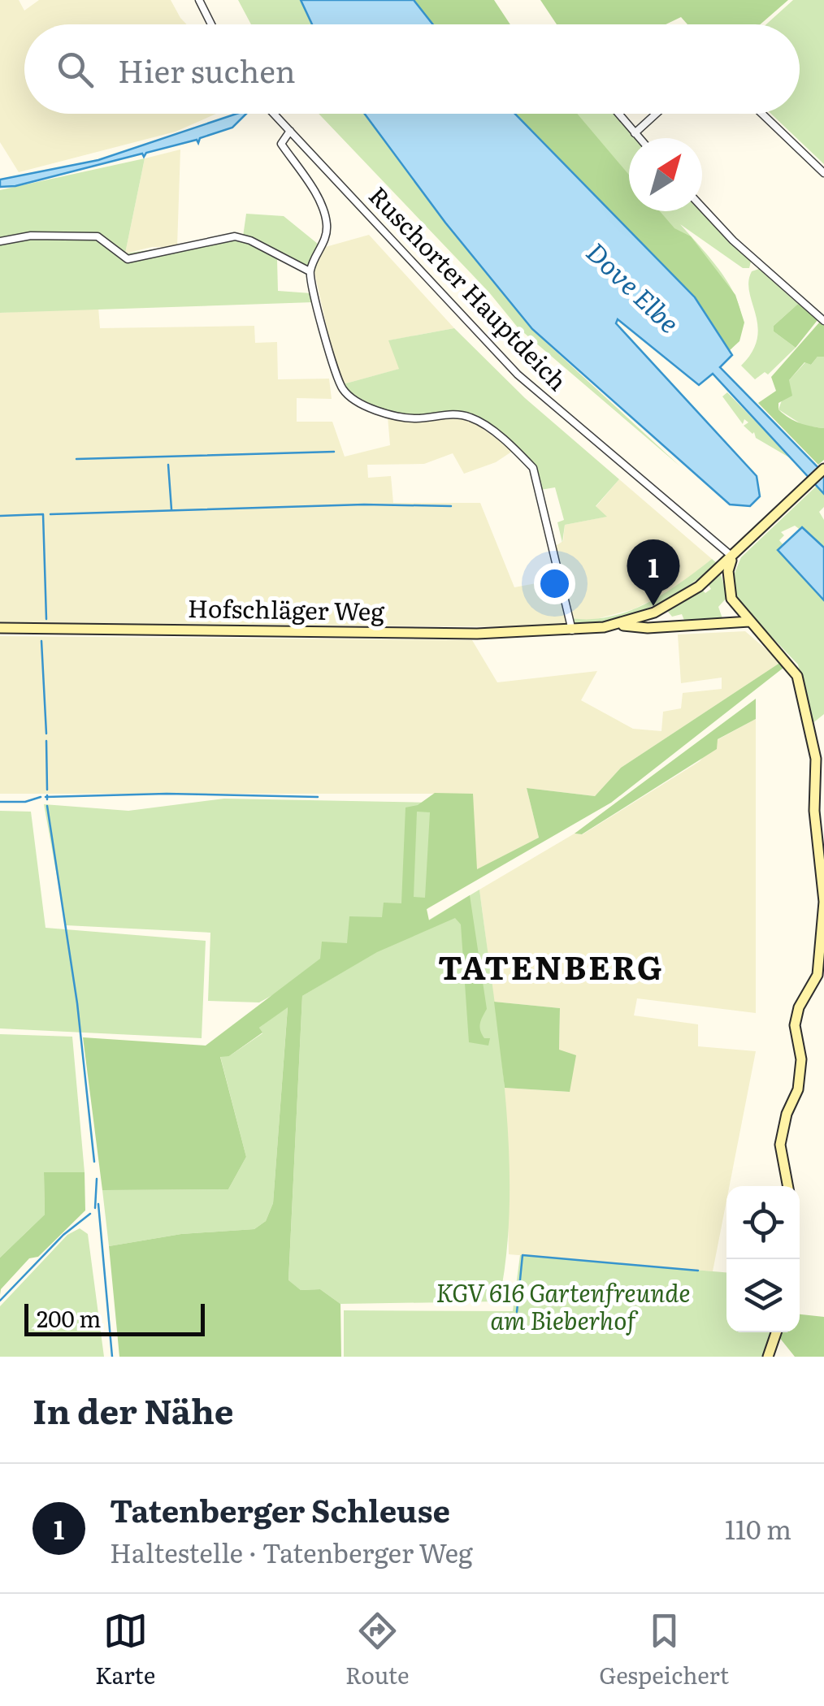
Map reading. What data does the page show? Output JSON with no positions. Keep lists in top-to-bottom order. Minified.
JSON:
{"streets":{"street":["Ruschorter Hauptdeich","Hofschläger Weg"]},"districts":["TATENBERG"],"water":["Dove Elbe"],"parks":["KGV 616 Gartenfreunde am Bieberhof"],"scale_bar":"200 m","north":"top right","page":{"search":"Hier suchen","pins":"1","scale":"200 m","heading":"In der Nähe","list":[{"mark":"1","name":"Tatenberger Schleuse","note":"Haltestelle · Tatenberger Weg","value":"110 m"}],"nav":["Karte","Route","Gespeichert"]}}
